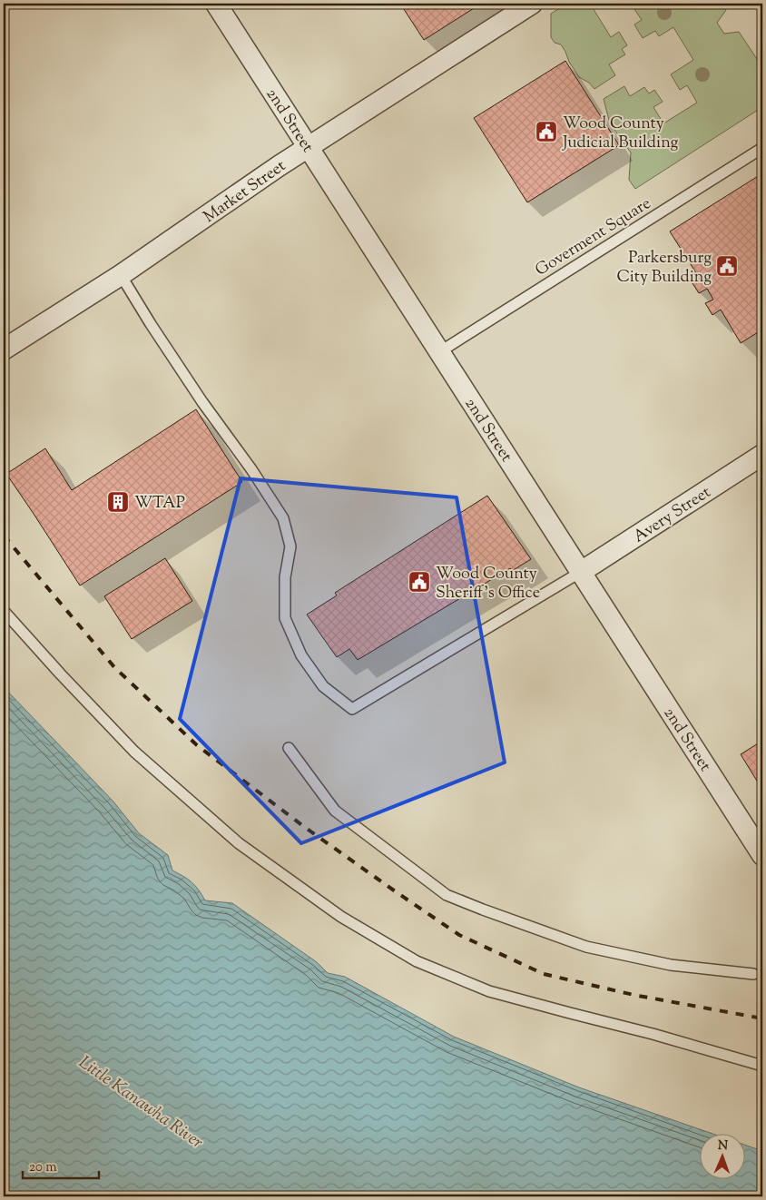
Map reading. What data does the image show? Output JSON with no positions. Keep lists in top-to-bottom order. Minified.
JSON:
{"streets":{"street":["2nd Street","Market Street","Avery Street"],"lane":["Goverment Square"]},"crossings":[["2nd Street","Market Street"],["2nd Street","Goverment Square"],["2nd Street","Avery Street"]],"water":["Little Kanawha River"],"places":{"public building":["Wood County Judicial Building","Parkersburg City Building","Wood County Sheriff's Office"],"building":["WTAP"]},"scale_bar":"20 m","north":"top"}
